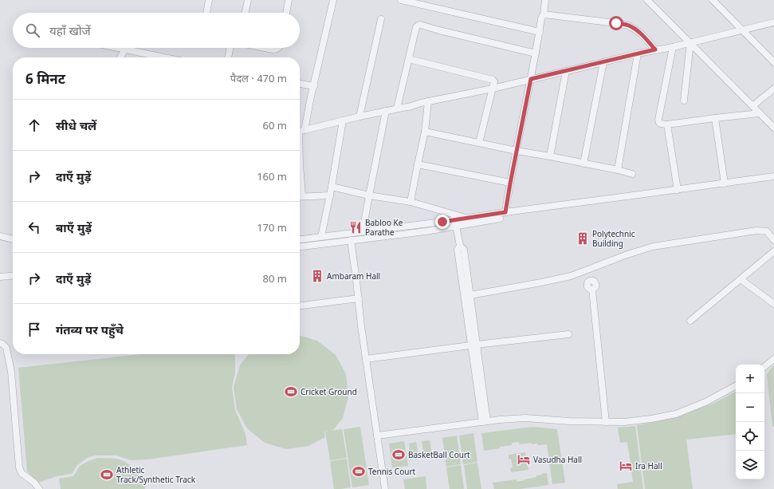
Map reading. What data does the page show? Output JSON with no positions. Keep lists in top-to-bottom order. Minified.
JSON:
{"places":{"restaurant":["Babloo Ke Parathe"],"building":["Polytechnic Building","Ambaram Hall"],"sports":["Cricket Ground","BasketBall Court","Tennis Court","Athletic Track/Synthetic Track"],"hotel":["Vasudha Hall","Ira Hall"]},"page":{"search":"यहाँ खोजें","heading":["6 मिनट","पैदल · 470 m"],"list":[["सीधे चलें","60 m"],["दाएँ मुड़ें","160 m"],["बाएँ मुड़ें","170 m"],["दाएँ मुड़ें","80 m"],"गंतव्य पर पहुँचे"],"map_buttons":["+","−"]}}
